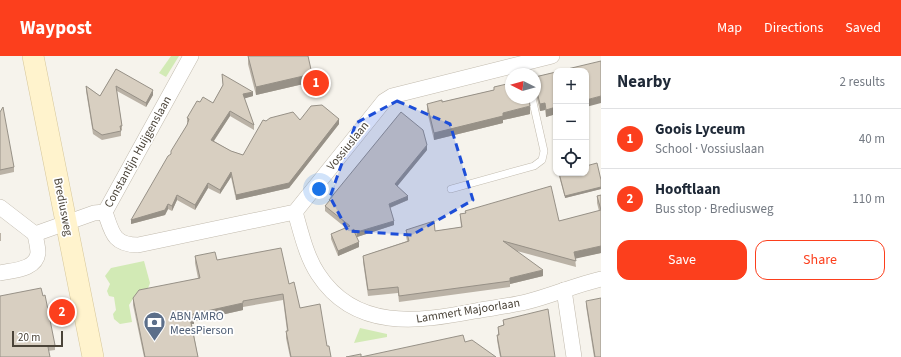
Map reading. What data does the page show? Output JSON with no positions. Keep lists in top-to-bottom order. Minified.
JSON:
{"streets":{"street":["Vossiuslaan","Constantijn Huijgenslaan","Brediusweg","Lammert Majoorlaan"]},"crossings":[["Vossiuslaan","Lammert Majoorlaan"],["Constantijn Huijgenslaan","Brediusweg"]],"places":{"bank":["ABN AMRO MeesPierson"]},"scale_bar":"20 m","north":"left","page":{"header":"Waypost","nav":["Map","Directions","Saved"],"heading":["Nearby","2 results"],"map_buttons":["+","−"],"pins":["1","2"],"list":[{"mark":"1","name":"Goois Lyceum","note":"School · Vossiuslaan","value":"40 m"},{"mark":"2","name":"Hooftlaan","note":"Bus stop · Brediusweg","value":"110 m"}],"buttons":["Save","Share"],"scale":"20 m"}}
